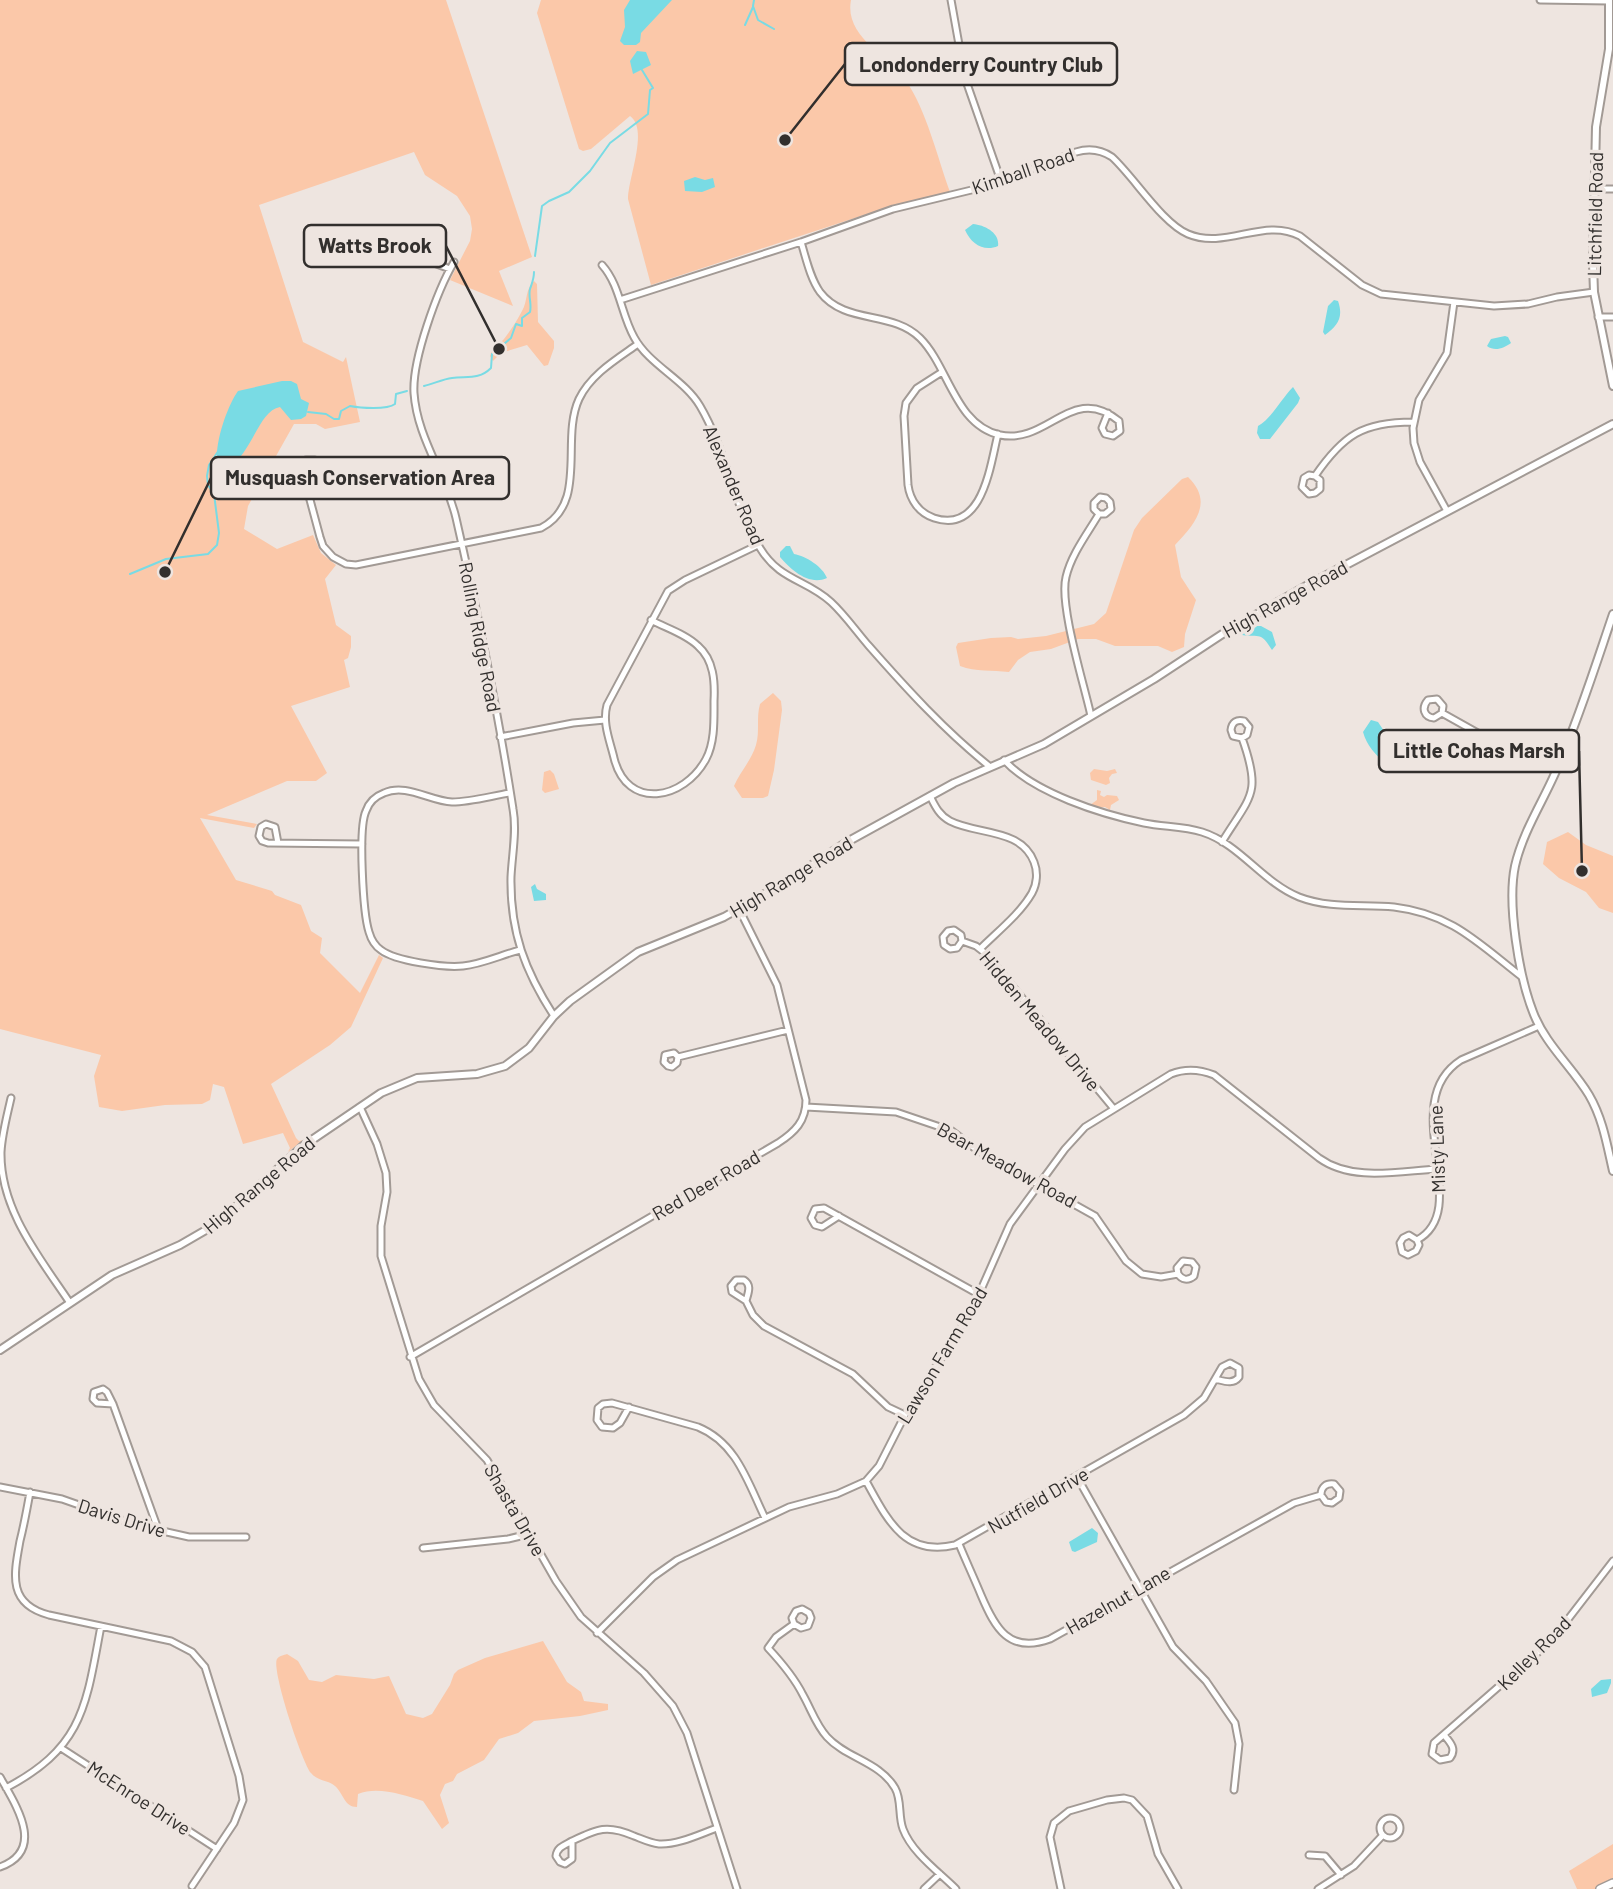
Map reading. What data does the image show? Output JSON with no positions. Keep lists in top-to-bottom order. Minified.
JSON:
{"streets":{"street":["Kimball Road","Litchfield Road","Alexander Road","High Range Road","Rolling Ridge Road","Hidden Meadow Drive","Misty Lane","Bear Meadow Road","Red Deer Road","Lawson Farm Road","Nutfield Drive","Shasta Drive","Davis Drive","Hazelnut Lane","Kelley Road","McEnroe Drive"]},"crossings":[["Kimball Road","Litchfield Road"],["Kimball Road","Alexander Road"],["Alexander Road","High Range Road"],["High Range Road","Rolling Ridge Road"],["High Range Road","Shasta Drive"],["Hidden Meadow Drive","Lawson Farm Road"],["Misty Lane","Lawson Farm Road"],["Bear Meadow Road","Red Deer Road"],["Bear Meadow Road","Lawson Farm Road"],["Red Deer Road","Shasta Drive"],["Lawson Farm Road","Nutfield Drive"],["Nutfield Drive","Hazelnut Lane"]],"places":["Londonderry Country Club","Watts Brook","Musquash Conservation Area","Little Cohas Marsh"]}
